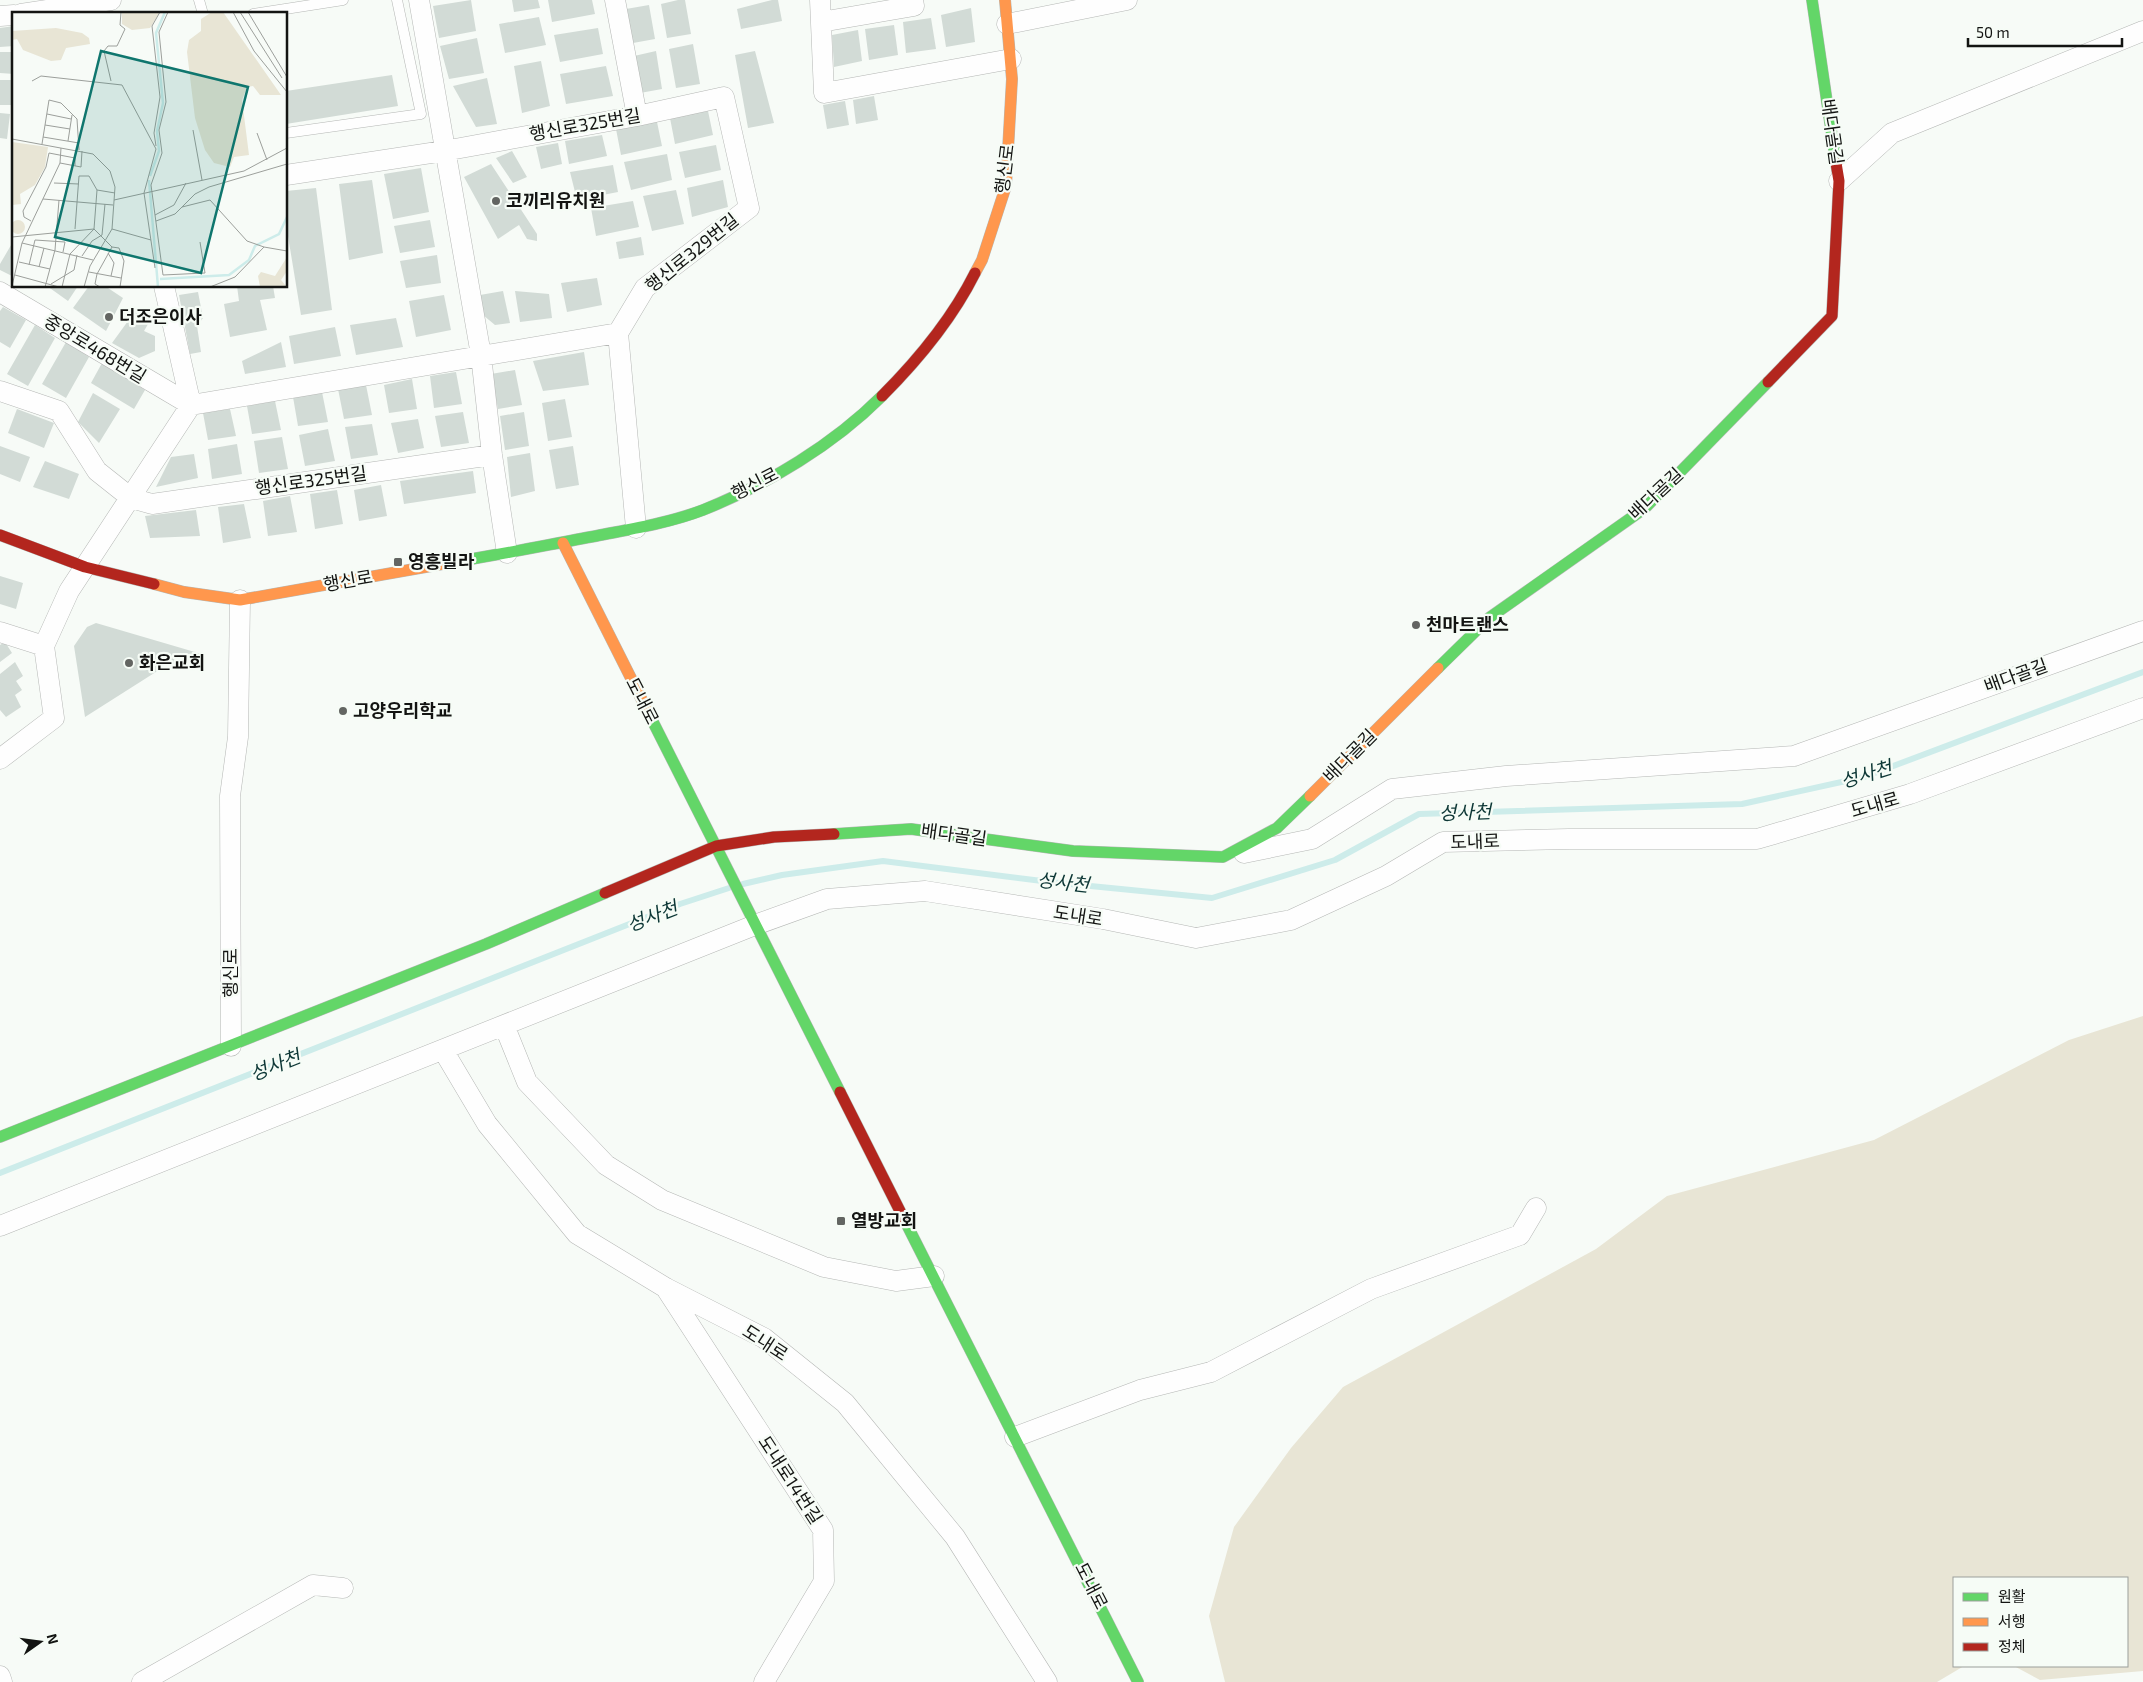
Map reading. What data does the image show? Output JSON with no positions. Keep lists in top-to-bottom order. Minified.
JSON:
{"streets":{"street":["행신로325번길","배다골길","행신로","행신로329번길","중앙로468번길","도내로","도내로14번길"]},"crossings":[["행신로325번길","행신로329번길"],["배다골길","행신로"],["배다골길","도내로"],["행신로","도내로"],["도내로","도내로14번길"]],"water":["성사천"],"places":{"other":["코끼리유치원","더조은이사","천마트랜스","화은교회","고양우리학교"],"transit":["영흥빌라","열방교회"]},"legend":["원활","서행","정체"],"scale_bar":"50 m","north":"right"}
